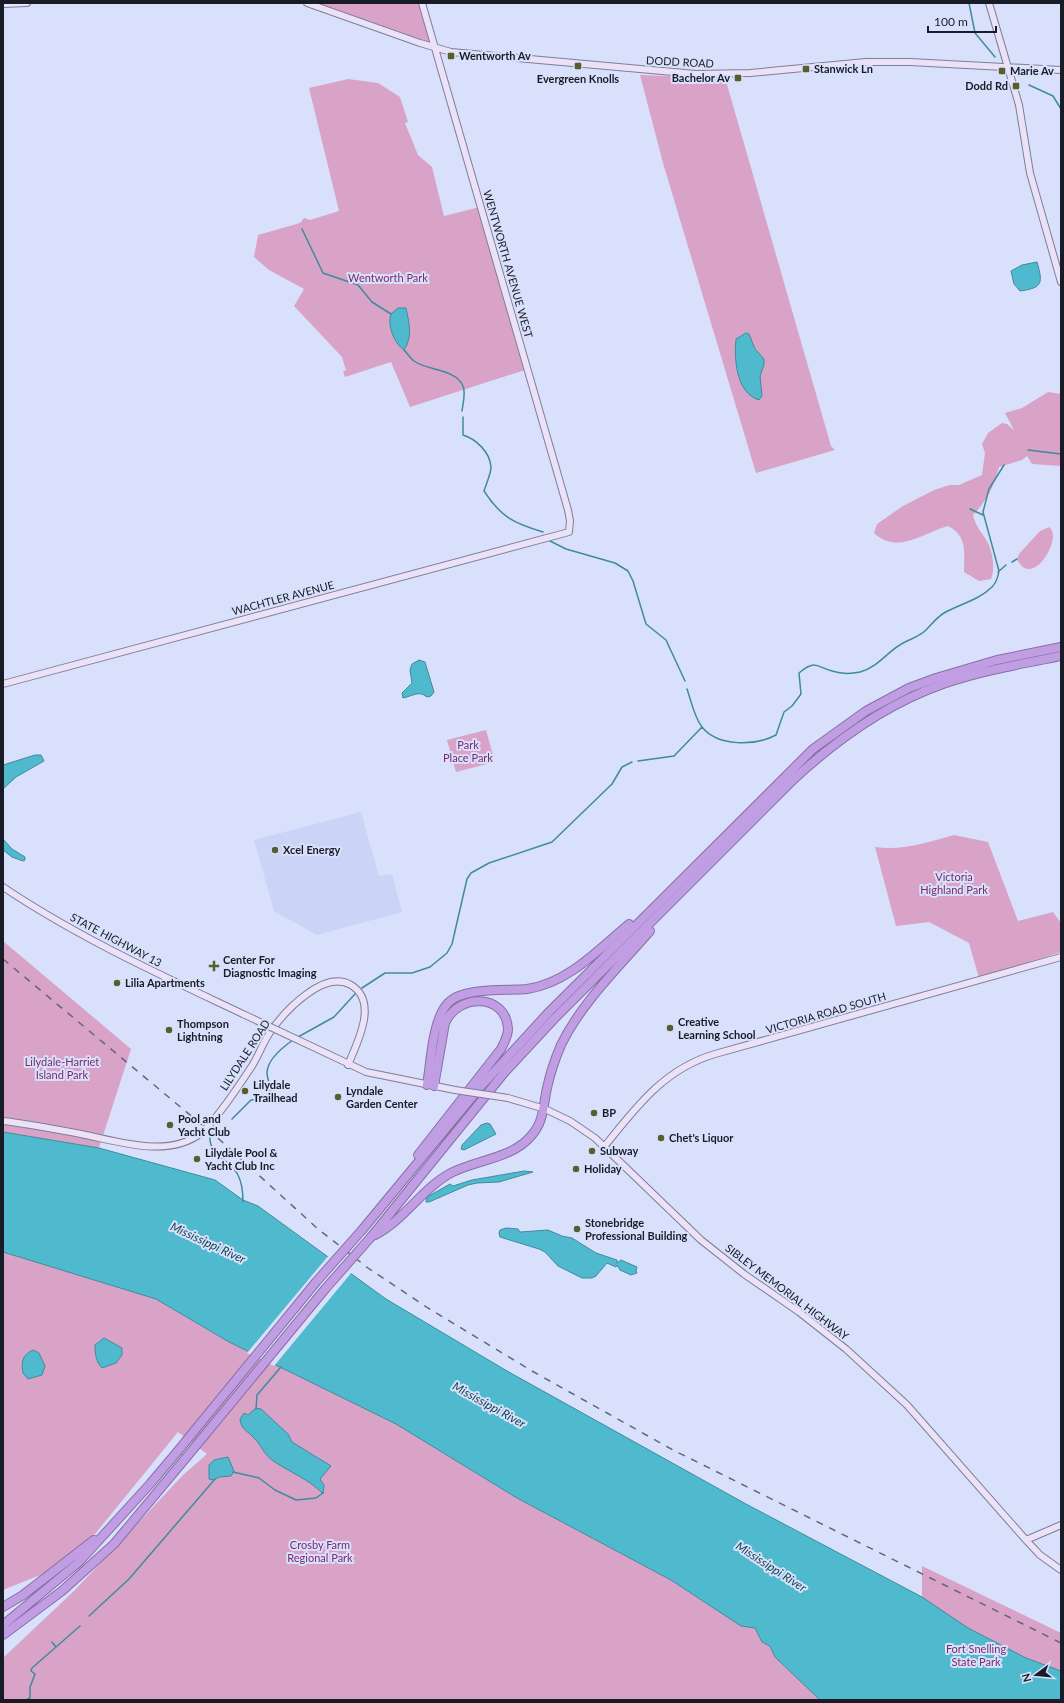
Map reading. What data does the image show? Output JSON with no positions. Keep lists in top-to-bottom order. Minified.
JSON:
{"streets":{"street":["DODD ROAD","WENTWORTH AVENUE WEST","WACHTLER AVENUE","STATE HIGHWAY 13","VICTORIA ROAD SOUTH","LILYDALE ROAD","SIBLEY MEMORIAL HIGHWAY"]},"crossings":[["DODD ROAD","WENTWORTH AVENUE WEST"],["WENTWORTH AVENUE WEST","WACHTLER AVENUE"],["STATE HIGHWAY 13","LILYDALE ROAD"],["STATE HIGHWAY 13","SIBLEY MEMORIAL HIGHWAY"],["VICTORIA ROAD SOUTH","SIBLEY MEMORIAL HIGHWAY"]],"water":["Mississippi River"],"parks":["Wentworth Park","Park Place Park","Victoria Highland Park","Lilydale-Harriet Island Park","Crosby Farm Regional Park","Fort Snelling State Park"],"places":{"transit":["Wentworth Av","Evergreen Knolls","Stanwick Ln","Marie Av","Bachelor Av","Dodd Rd"],"other":["Xcel Energy","Lilia Apartments","Creative Learning School","Thompson Lightning","Lilydale Trailhead","Lyndale Garden Center","BP","Pool and Yacht Club","Chet's Liquor","Subway","Lilydale Pool & Yacht Club Inc","Holiday","Stonebridge Professional Building"],"health":["Center For Diagnostic Imaging"]},"scale_bar":"100 m","north":"left"}
